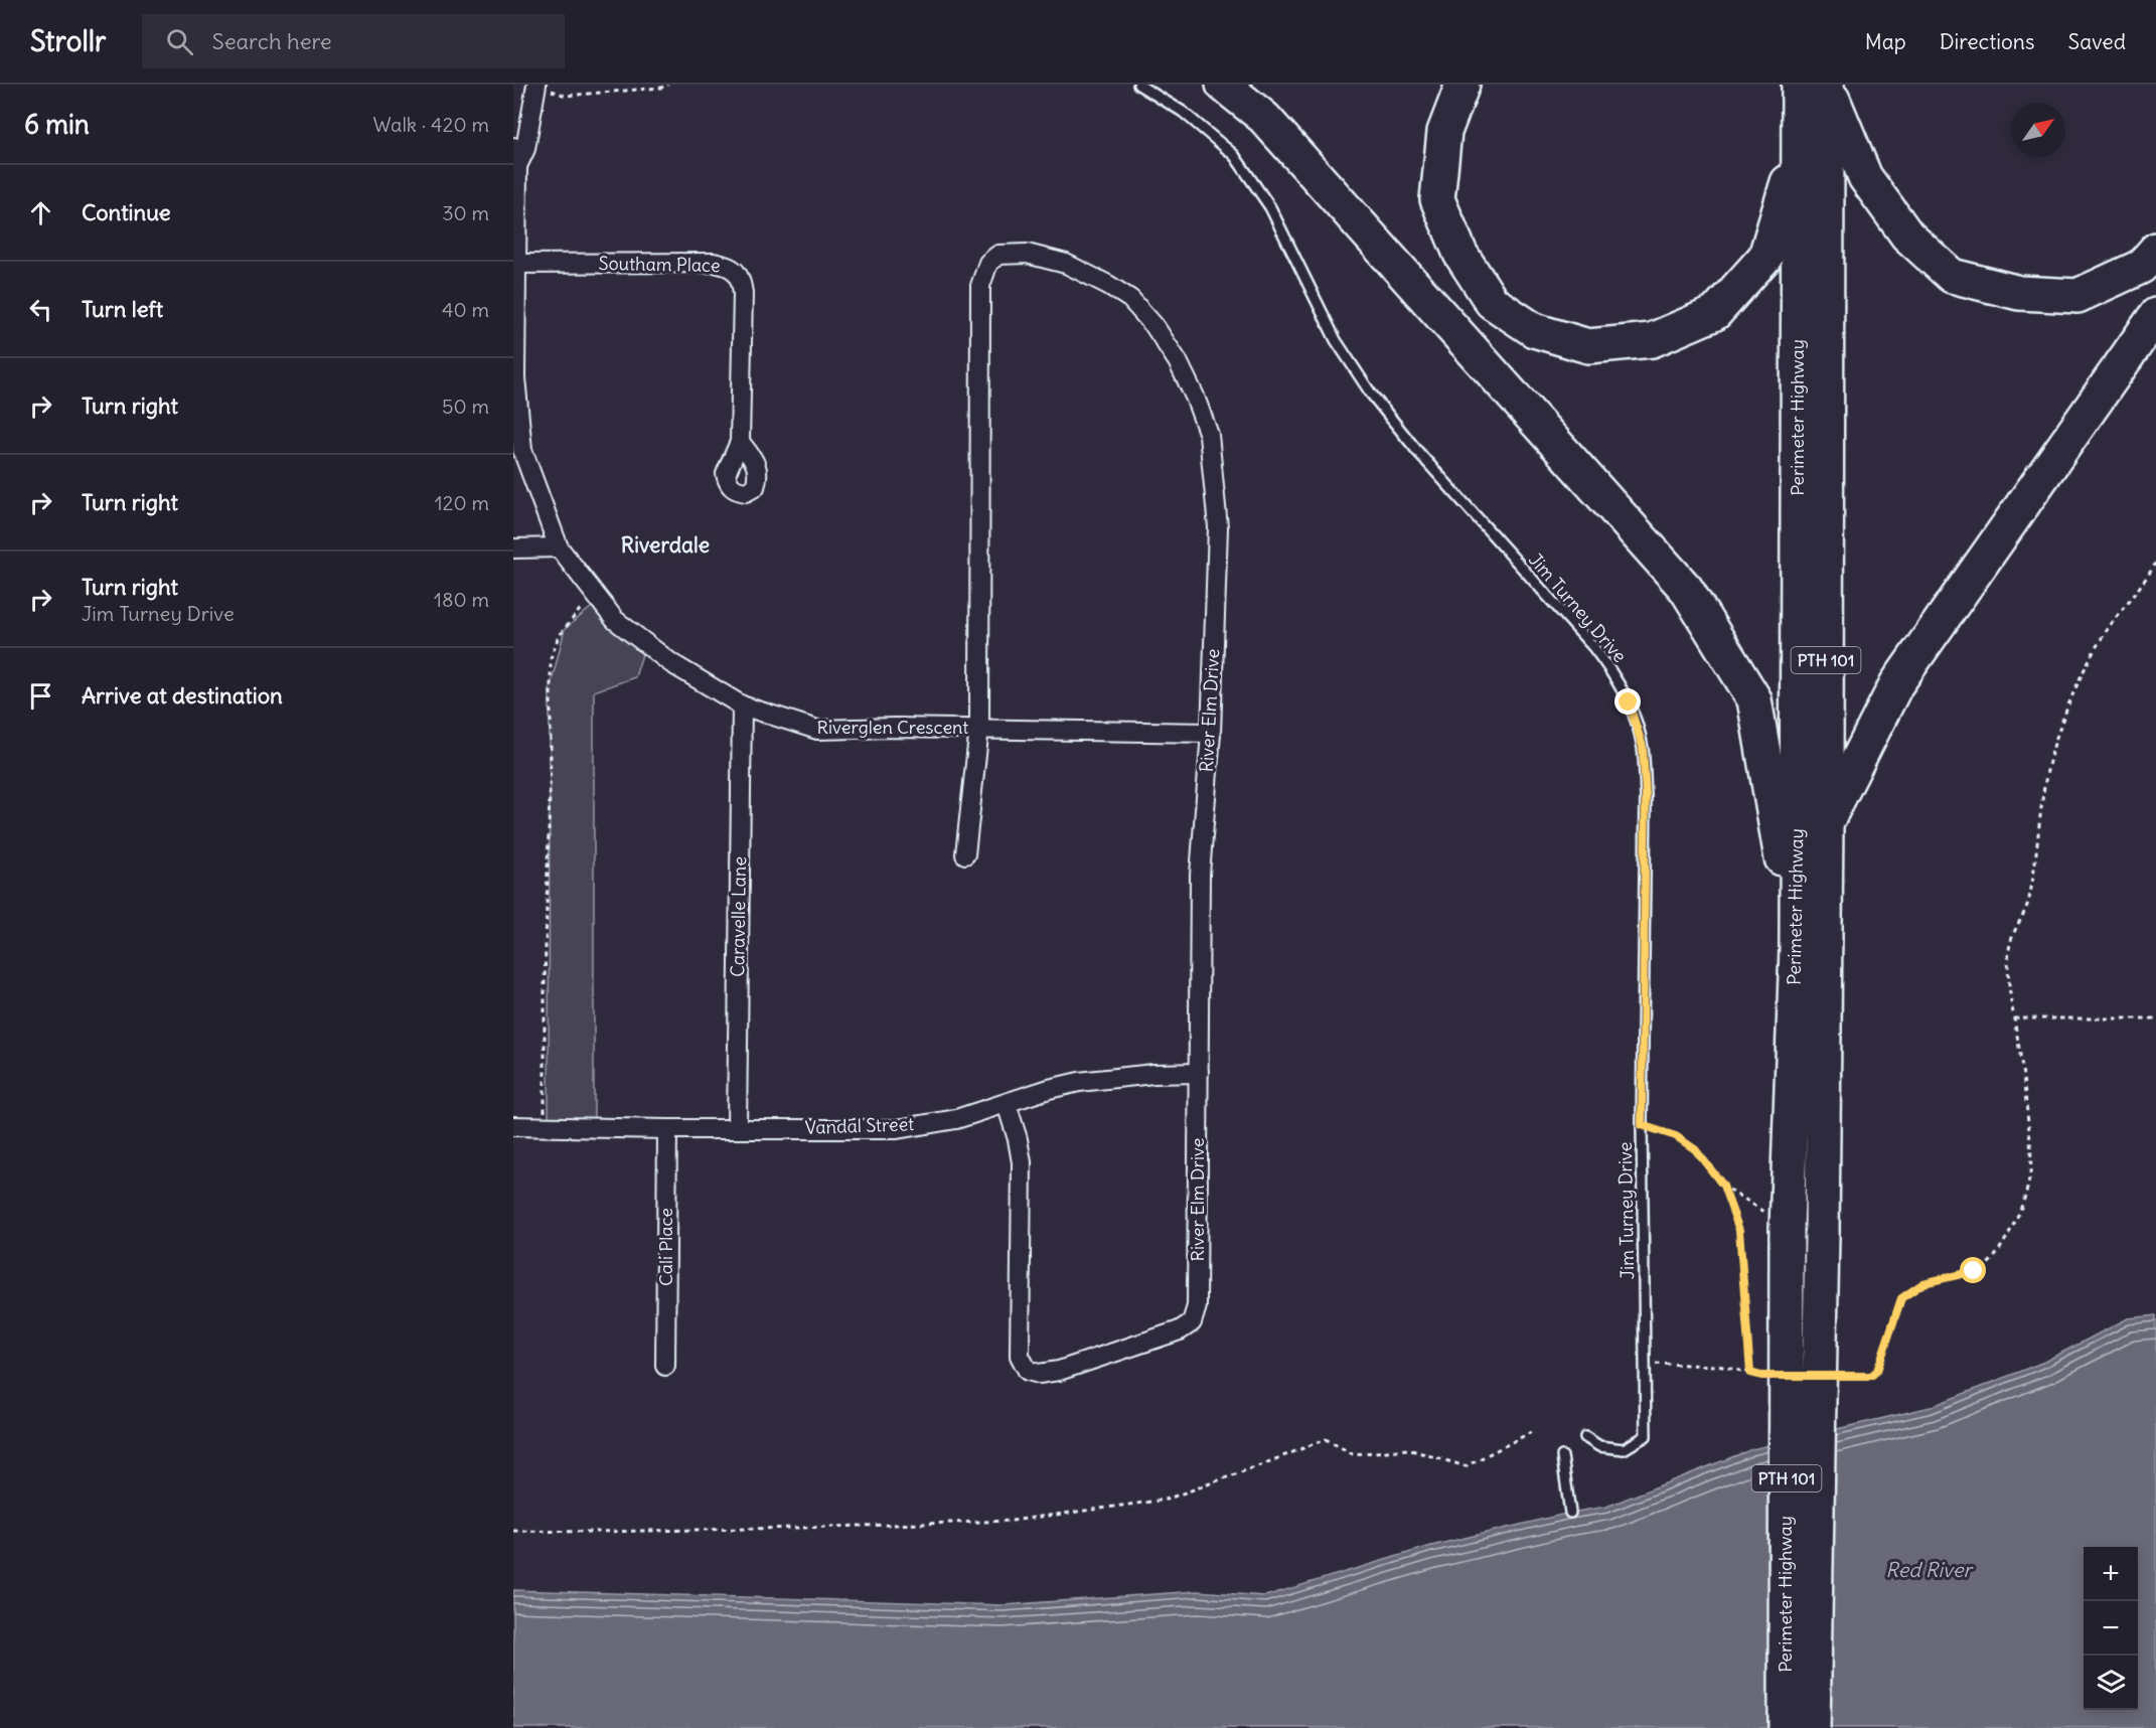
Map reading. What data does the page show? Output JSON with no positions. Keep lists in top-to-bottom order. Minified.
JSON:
{"streets":{"highway":["Perimeter Highway","PTH 101"],"street":["Southam Place","River Elm Drive","Riverglen Crescent","Caravelle Lane","Vandal Street","Cali Place"],"lane":["Jim Turney Drive"]},"crossings":[["Southam Place","Riverglen Crescent"],["River Elm Drive","Riverglen Crescent"],["River Elm Drive","Vandal Street"],["Riverglen Crescent","Caravelle Lane"],["Caravelle Lane","Vandal Street"],["Vandal Street","Cali Place"]],"districts":["Riverdale"],"water":["Red River"],"north":"top right","page":{"header":"Strollr","search":"Search here","nav":["Map","Directions","Saved"],"heading":["6 min","Walk · 420 m"],"list":[["Continue","30 m"],["Turn left","40 m"],["Turn right","50 m"],["Turn right","120 m"],["Turn right","Jim Turney Drive","180 m"],"Arrive at destination"],"map_buttons":["+","−"]}}
